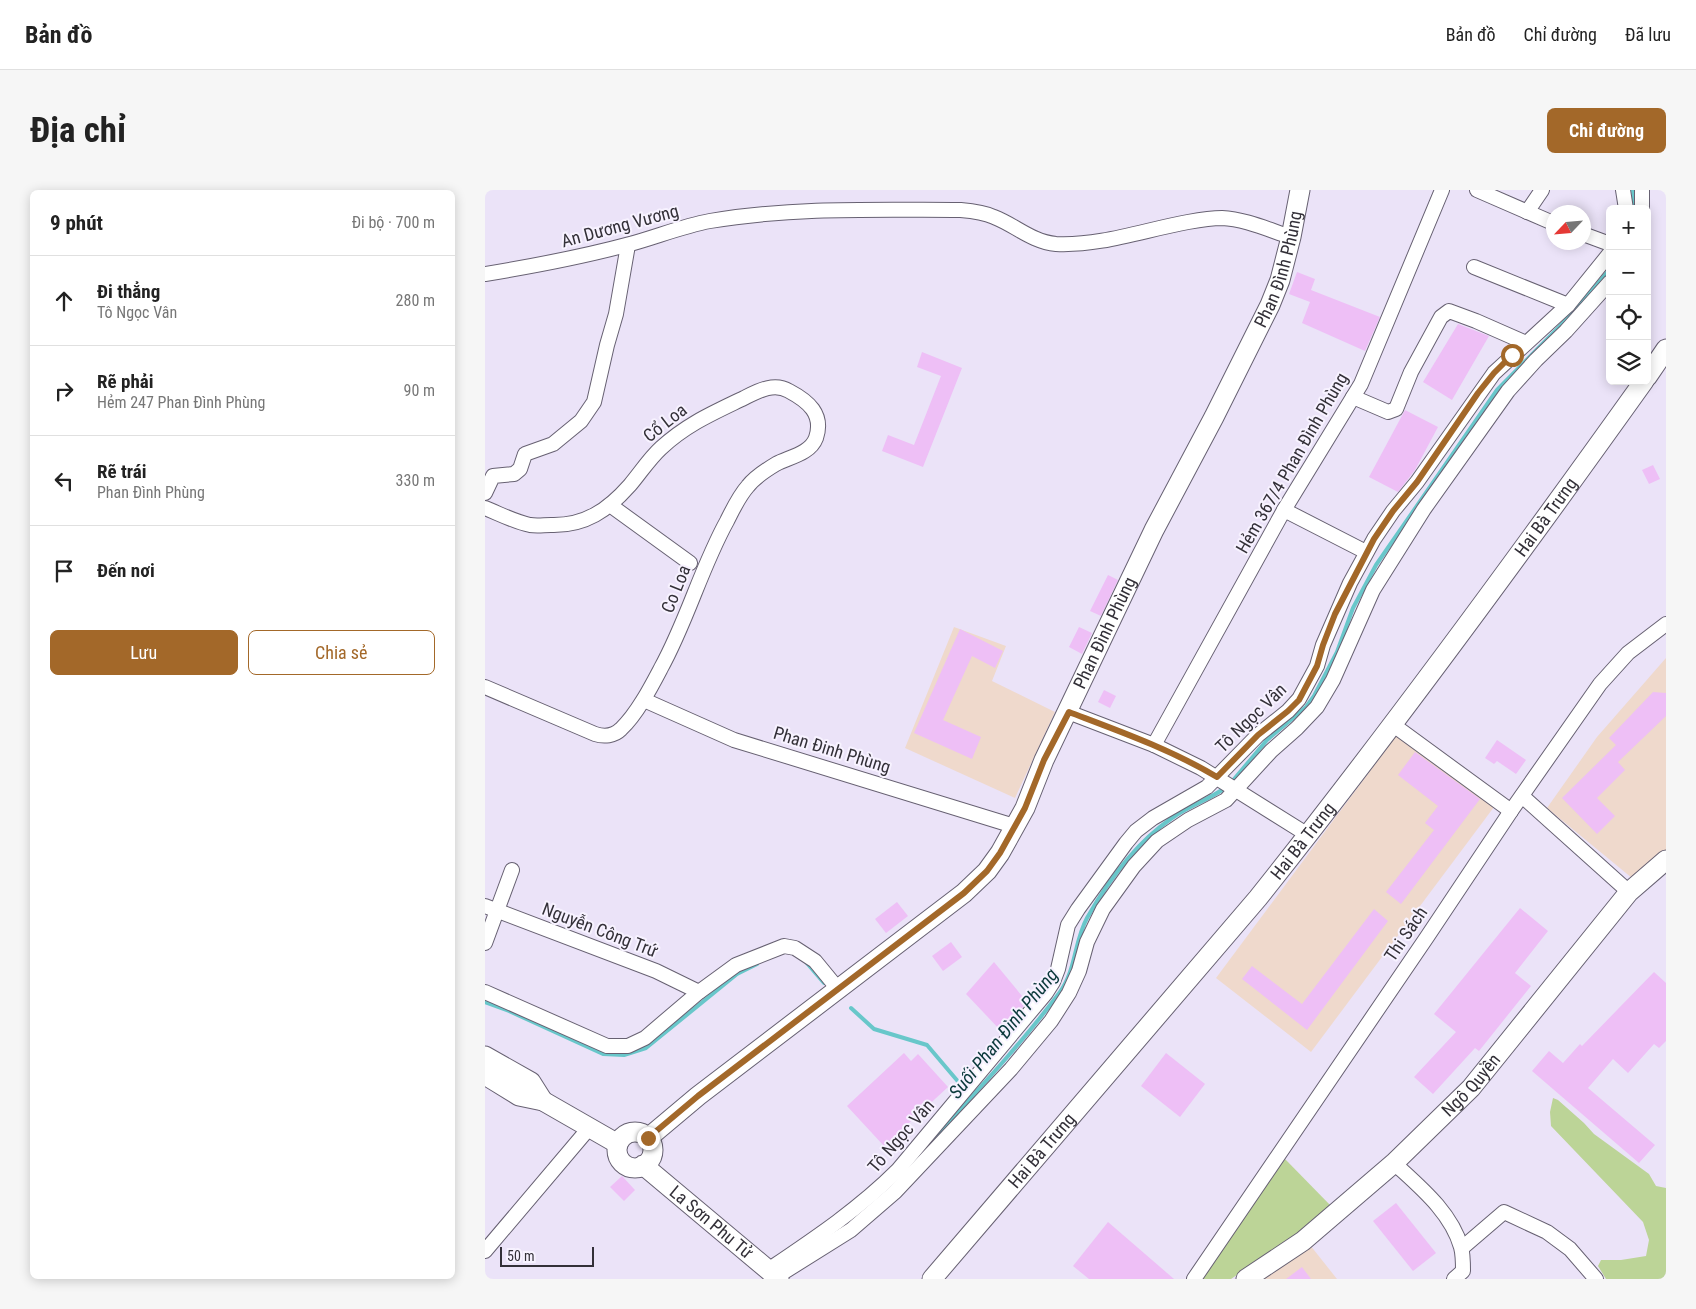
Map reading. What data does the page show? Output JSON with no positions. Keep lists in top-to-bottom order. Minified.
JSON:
{"streets":{"street":["An Dương Vương","Phan Đình Phùng","Hẻm 367/4 Phan Đình Phùng","Hai Bà Trưng","Co Loa","Tô Ngọc Vân","Phan Đinh Phùng","Nguyễn Công Trứ","Thi Sách","Ngô Quyền","La Sơn Phu Tử"]},"crossings":[["An Dương Vương","Phan Đình Phùng"],["Phan Đình Phùng","Phan Đinh Phùng"],["Phan Đình Phùng","La Sơn Phu Tử"],["Co Loa","Phan Đinh Phùng"],["Tô Ngọc Vân","La Sơn Phu Tử"]],"water":["Suối Phan Đình Phùng"],"scale_bar":"50 m","north":"bottom left","page":{"header":"Bản đồ","nav":["Bản đồ","Chỉ đường","Đã lưu"],"buttons":["Chỉ đường",["Lưu","Chia sẻ"]],"title":"Địa chỉ","heading":["9 phút","Đi bộ · 700 m"],"map_buttons":["+","−"],"list":[["Đi thẳng","Tô Ngọc Vân","280 m"],["Rẽ phải","Hẻm 247 Phan Đình Phùng","90 m"],["Rẽ trái","Phan Đình Phùng","330 m"],"Đến nơi"],"scale":"50 m"}}
